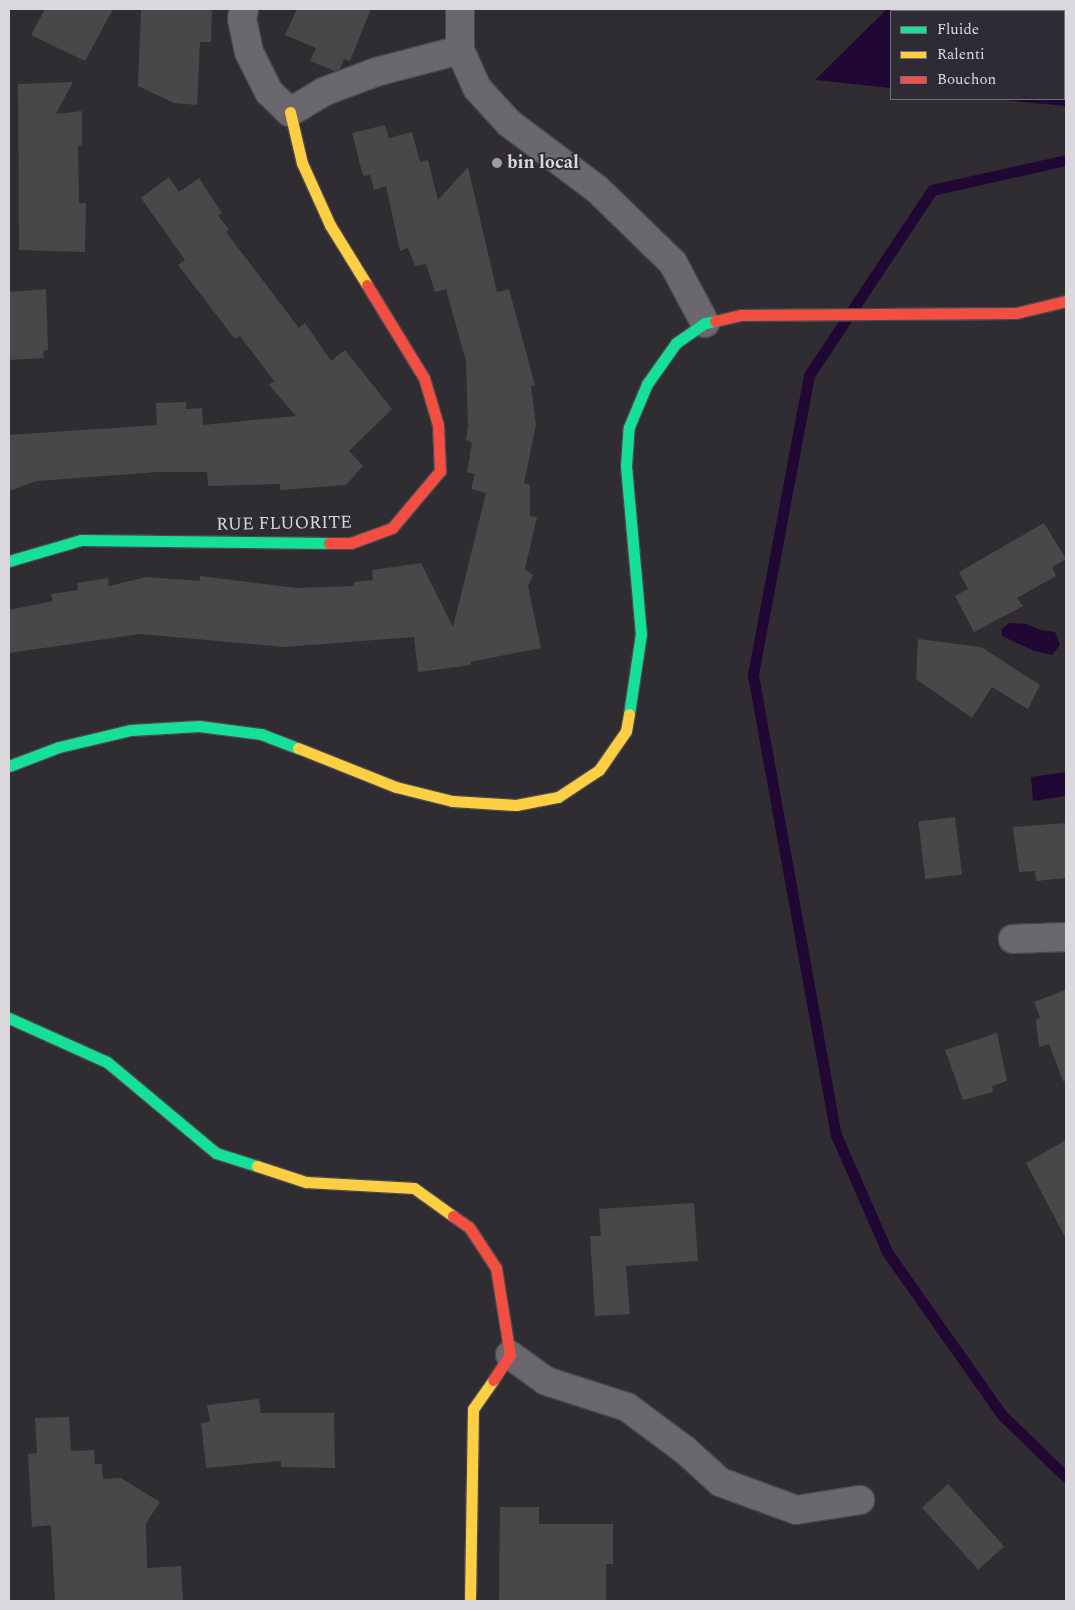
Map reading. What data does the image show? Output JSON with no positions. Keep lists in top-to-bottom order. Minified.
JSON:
{"streets":{"street":["RUE FLUORITE"]},"places":["bin local"],"legend":["Fluide","Ralenti","Bouchon"]}
